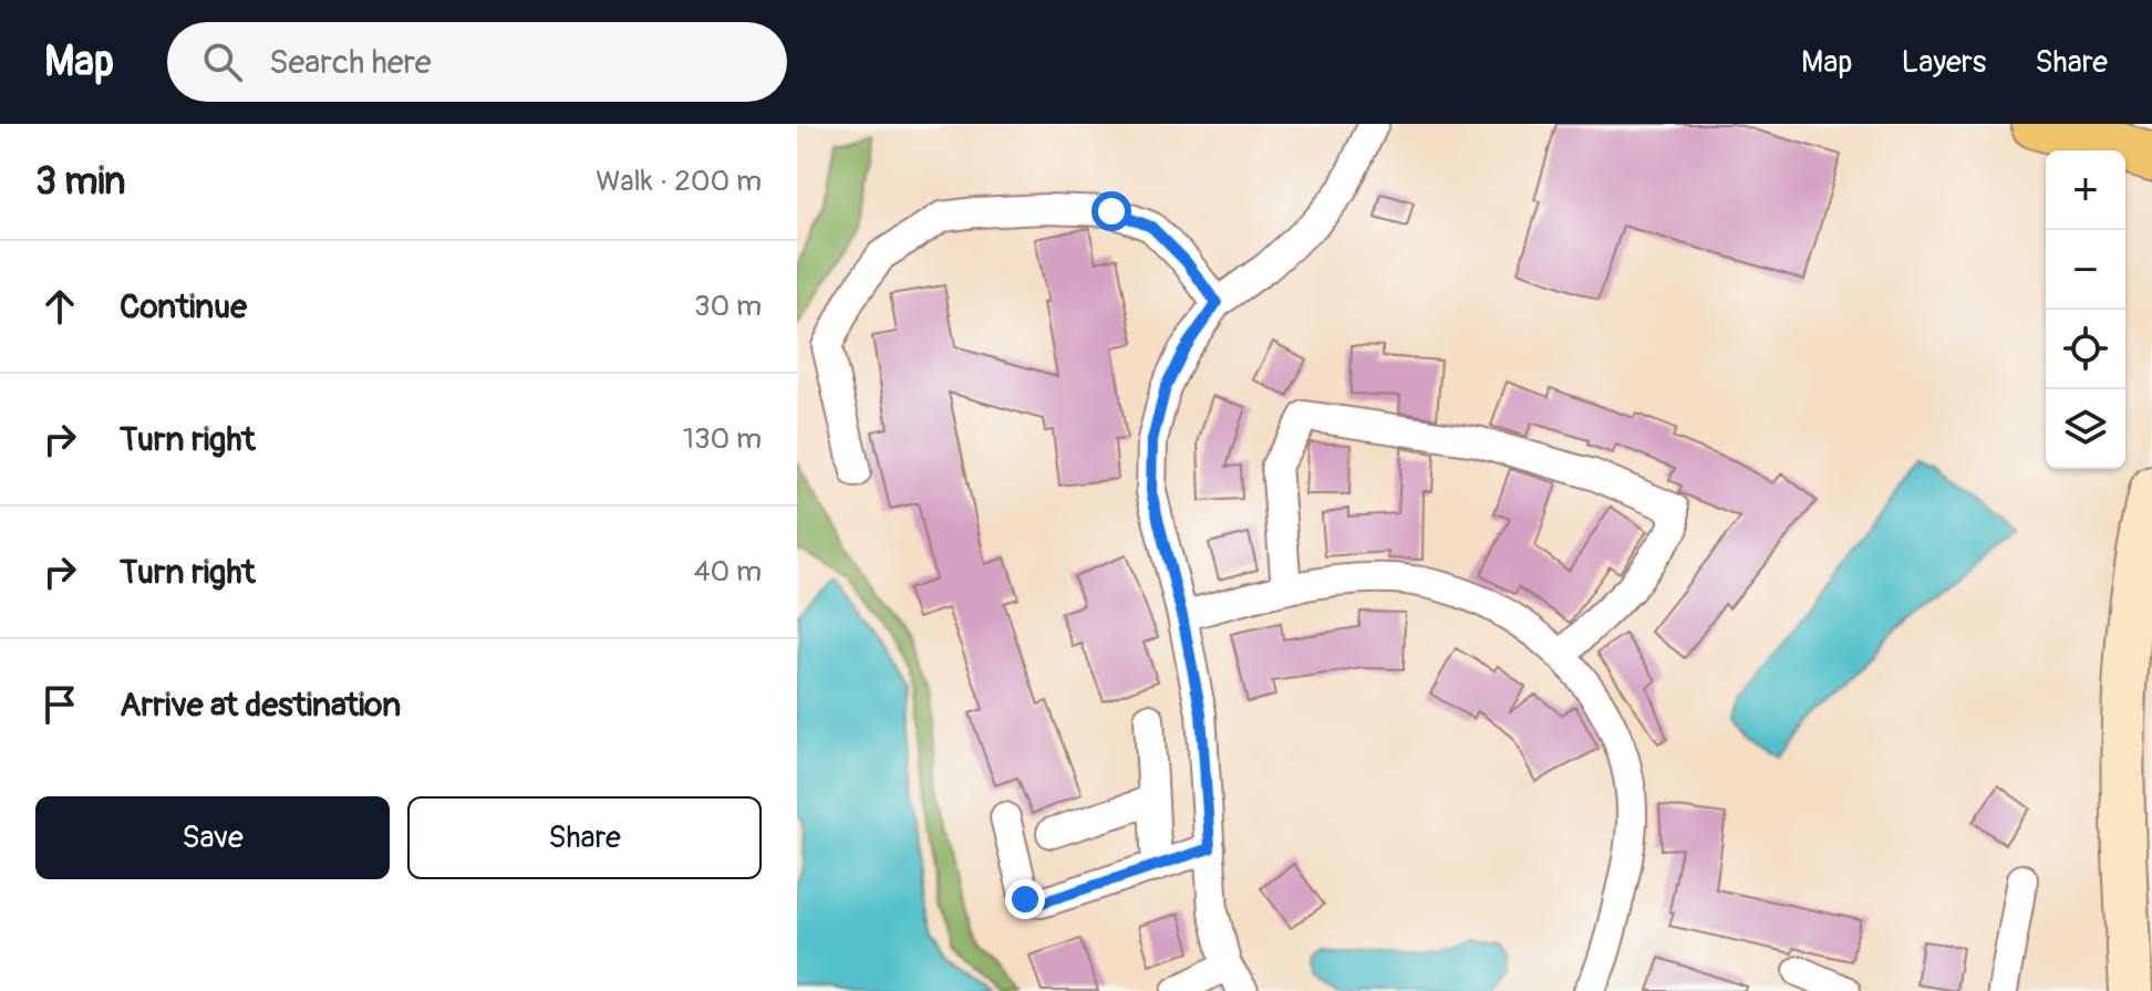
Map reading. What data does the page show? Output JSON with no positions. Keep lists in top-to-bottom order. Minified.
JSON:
{"page":{"header":"Map","search":"Search here","nav":["Map","Layers","Share"],"heading":["3 min","Walk · 200 m"],"map_buttons":["+","−"],"list":[["Continue","30 m"],["Turn right","130 m"],["Turn right","40 m"],"Arrive at destination"],"buttons":["Save","Share"]}}
